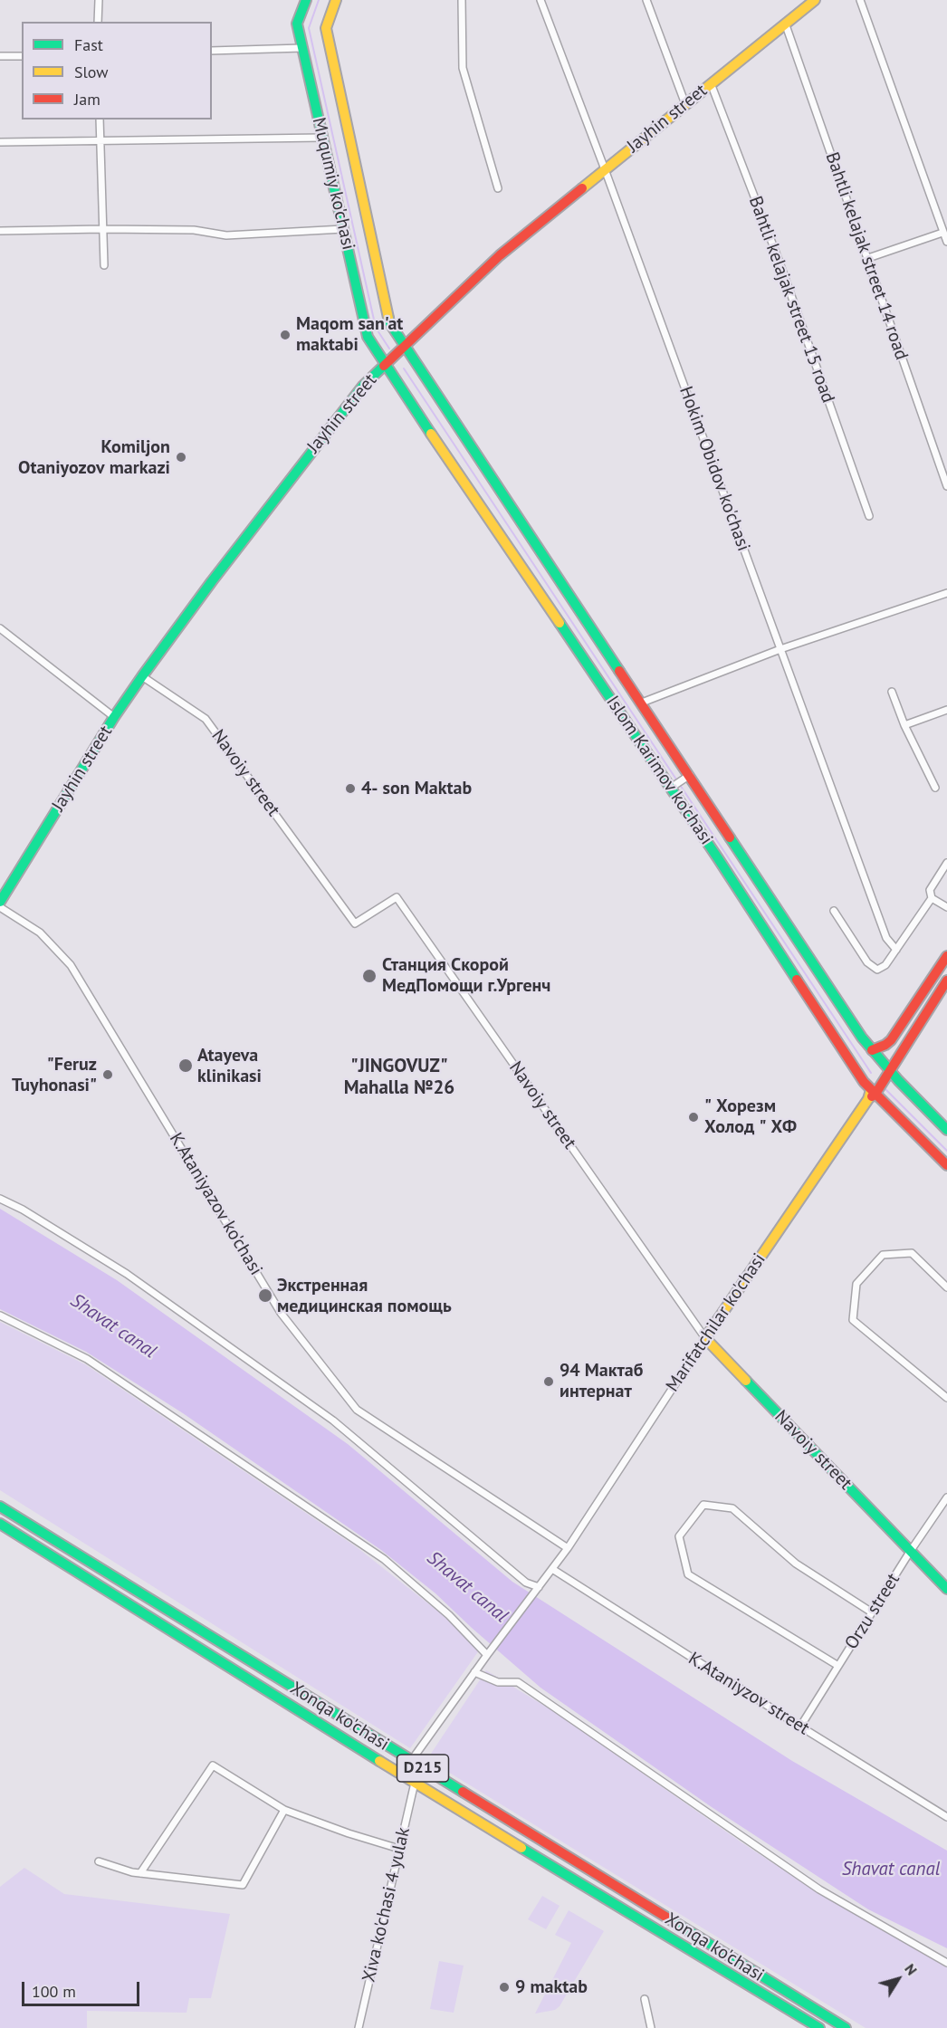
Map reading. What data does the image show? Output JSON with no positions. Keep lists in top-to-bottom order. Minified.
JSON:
{"streets":{"main road":["Jayhin street","Muqumiy ko'chasi","Islom Karimov ko'chasi","Navoiy street","Marifatchilar ko'chasi","Xonqa ko'chasi","D215"],"street":["Bahtli kelajak street 14 road","Bahtli kelajak street 15 road","Hokim Obidov ko'chasi","K.Ataniyazov ko'chasi","Orzu street","K.Ataniyzov street","Xiva ko'chasi 4 yulak"]},"crossings":[["Jayhin street","Muqumiy ko'chasi"],["Jayhin street","Bahtli kelajak street 14 road"],["Jayhin street","Bahtli kelajak street 15 road"],["Jayhin street","Hokim Obidov ko'chasi"],["Jayhin street","Islom Karimov ko'chasi"],["Jayhin street","Navoiy street"],["Muqumiy ko'chasi","Islom Karimov ko'chasi"],["Islom Karimov ko'chasi","Marifatchilar ko'chasi"],["Navoiy street","Marifatchilar ko'chasi"],["Navoiy street","Orzu street"],["K.Ataniyazov ko'chasi","Marifatchilar ko'chasi"],["Marifatchilar ko'chasi","K.Ataniyzov street"],["Marifatchilar ko'chasi","Xonqa ko'chasi"],["Orzu street","K.Ataniyzov street"],["Xonqa ko'chasi","Xiva ko'chasi 4 yulak"]],"districts":["\"JINGOVUZ\" Mahalla №26"],"water":["Shavat canal"],"places":["Maqom san'at maktabi","Komiljon Otaniyozov markazi","4- son Maktab","Станция Скорой МедПомощи г.Ургенч","Atayeva klinikasi","\"Feruz Tuyhonasi\"","\" Хорезм Холод \" ХФ","Экстренная медицинская помощь","94 Мактаб интернат","9 maktab"],"legend":["Fast","Slow","Jam"],"scale_bar":"100 m","north":"top right"}
